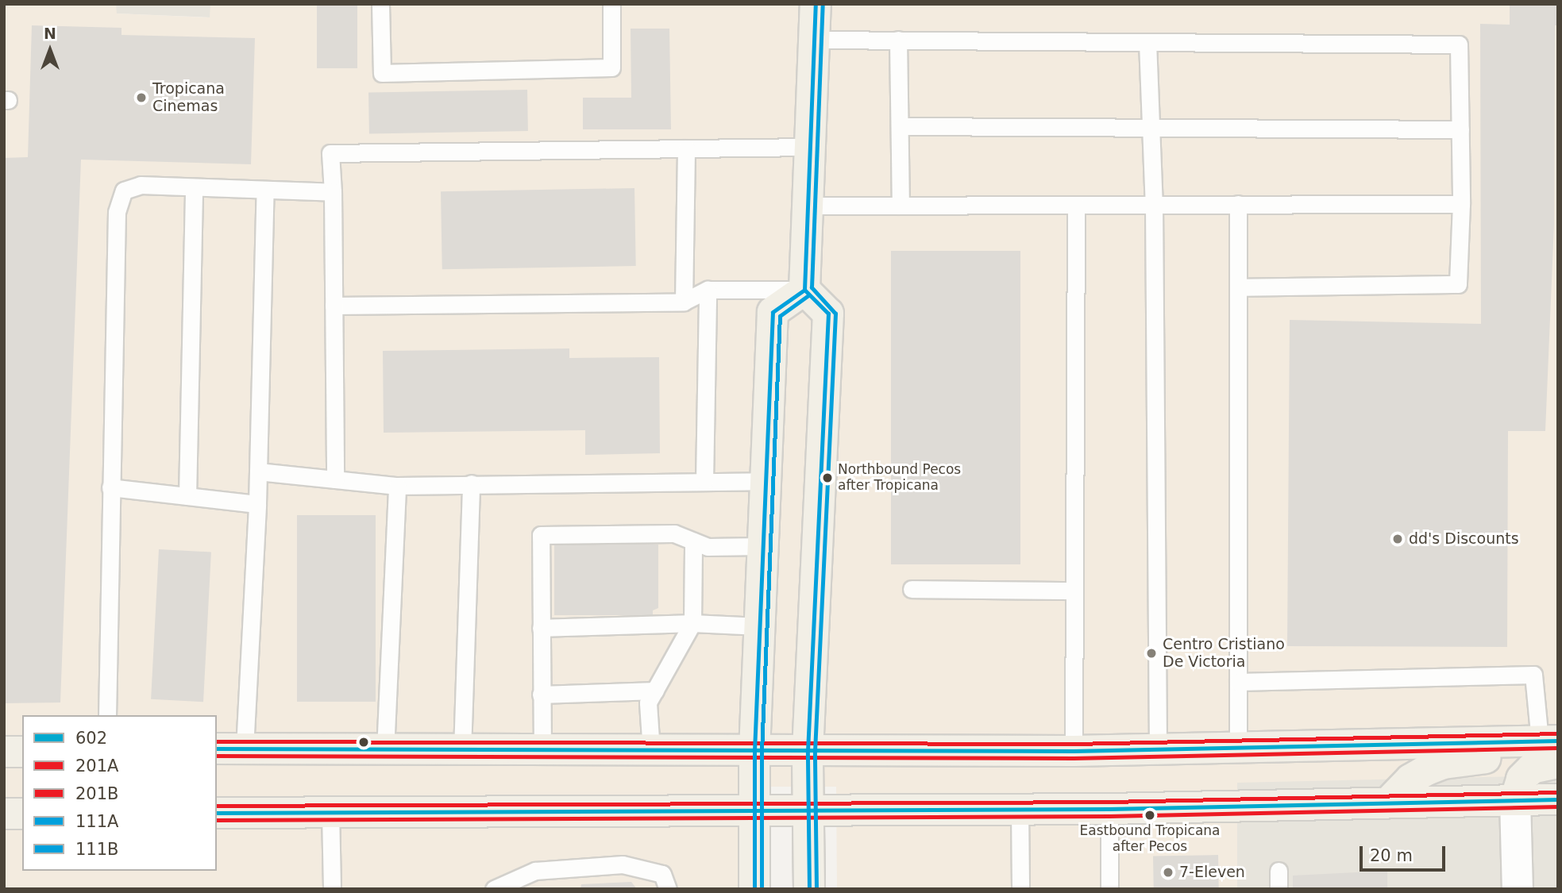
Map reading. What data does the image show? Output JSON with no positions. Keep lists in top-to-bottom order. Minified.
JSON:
{"places":["Tropicana Cinemas","Northbound Pecos after Tropicana","dd's Discounts","Centro Cristiano De Victoria","Eastbound Tropicana after Pecos","7-Eleven"],"lines":["transit line 111A","transit line 111B","transit line 201B","transit line 602","transit line 201A"],"legend":["602","201A","201B","111A","111B"],"scale_bar":"20 m","north":"top"}
